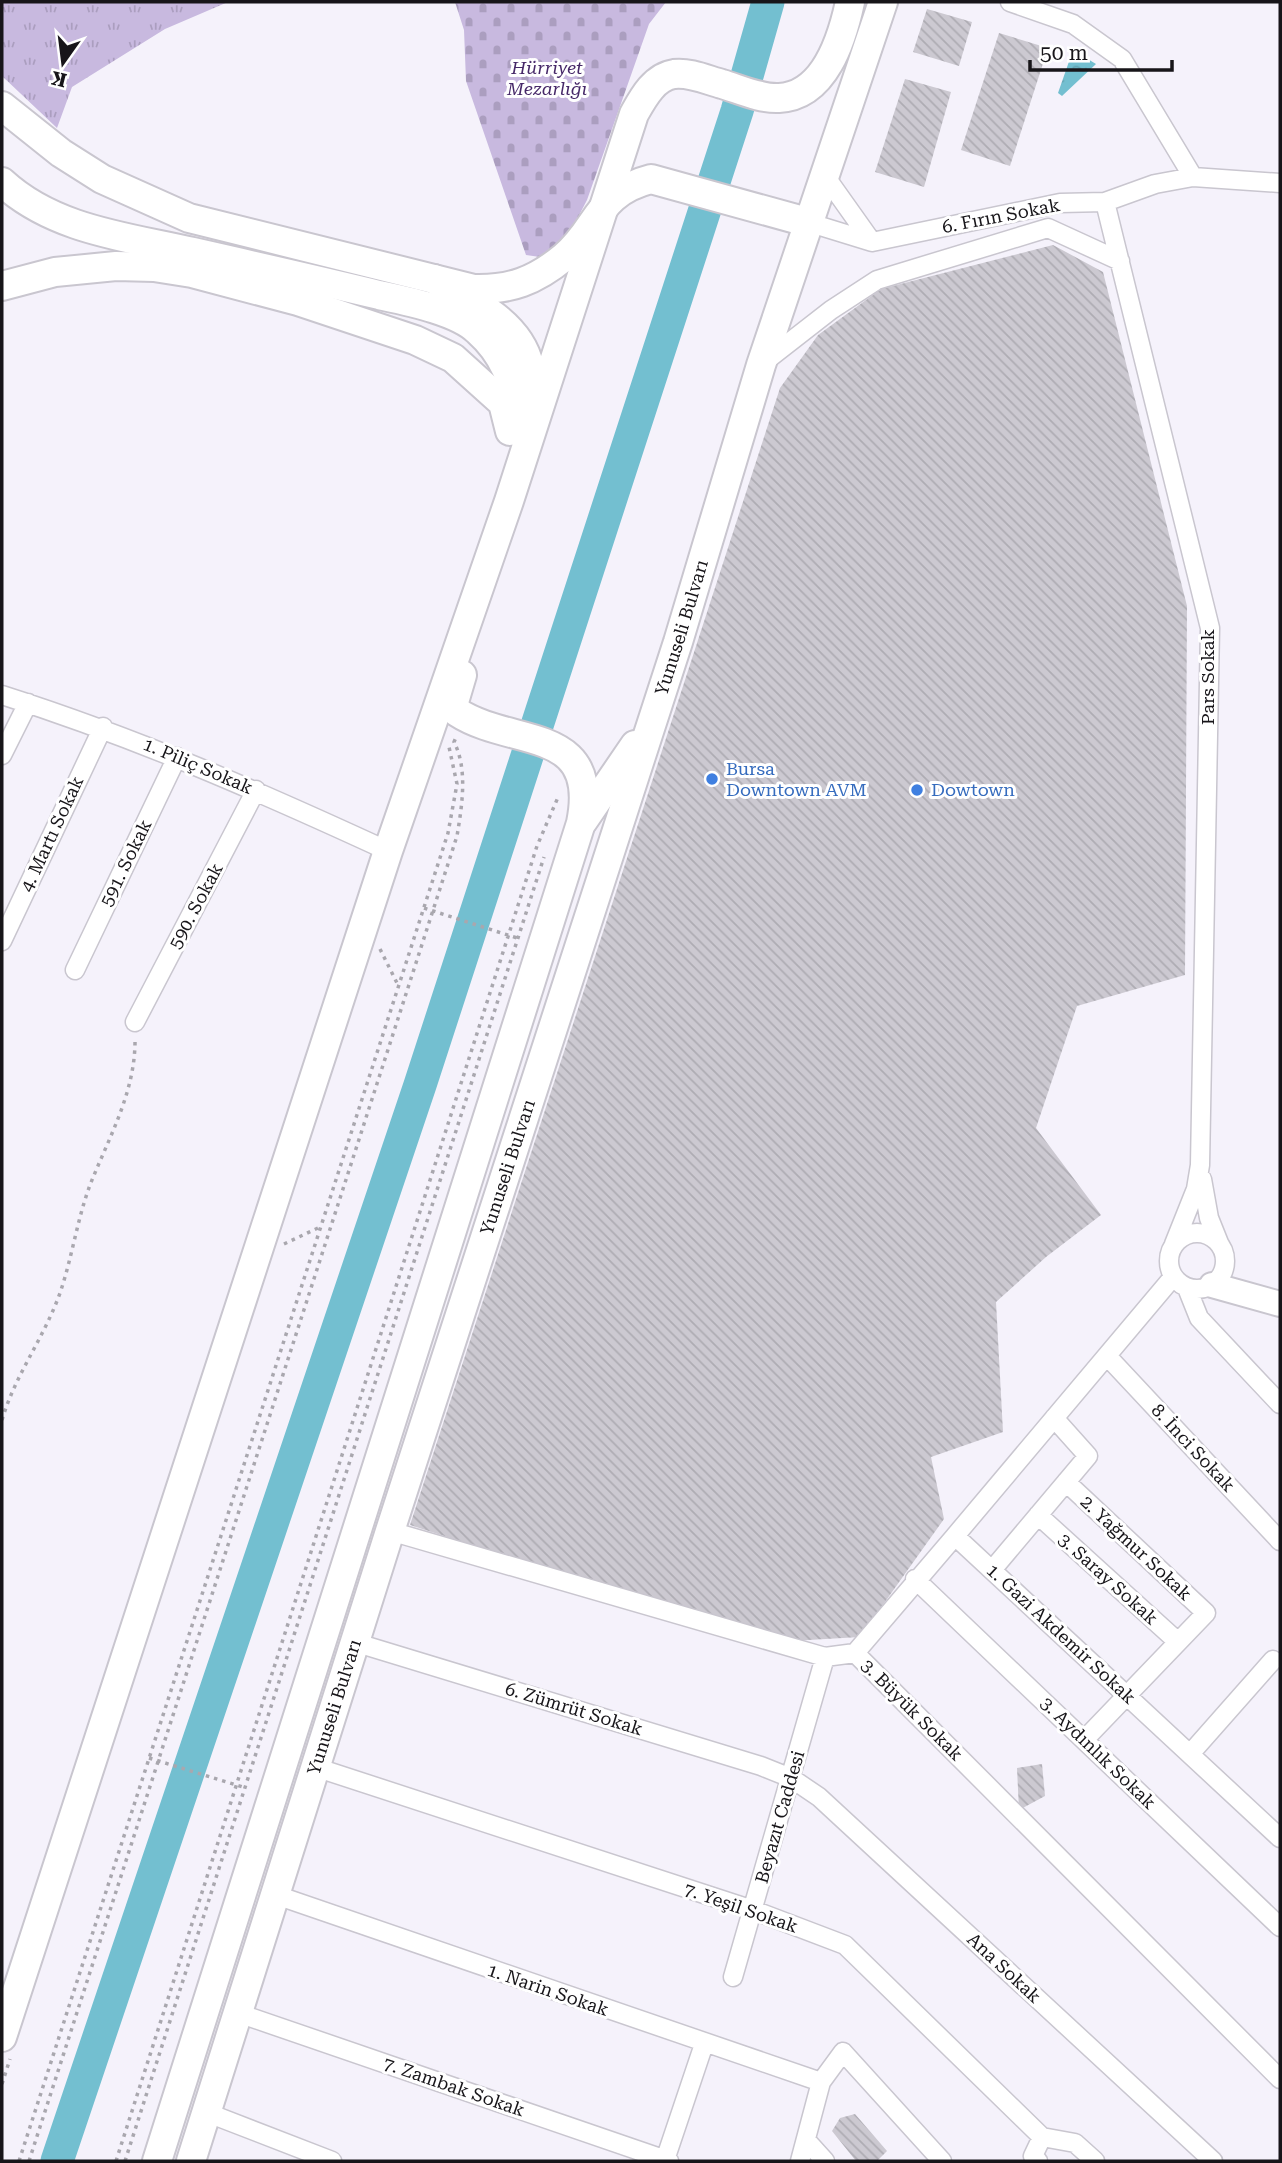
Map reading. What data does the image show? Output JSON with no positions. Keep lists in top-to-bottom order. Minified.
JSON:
{"streets":{"main road":["Yunuseli Bulvarı"],"street":["6. Fırın Sokak","Pars Sokak","1. Piliç Sokak","4. Martı Sokak","591. Sokak","590. Sokak","8. İnci Sokak","2. Yağmur Sokak","3. Saray Sokak","1. Gazi Akdemir Sokak","6. Zümrüt Sokak","3. Büyük Sokak","3. Aydınlık Sokak","Beyazıt Caddesi","7. Yeşil Sokak","Ana Sokak","1. Narin Sokak","7. Zambak Sokak"]},"crossings":[["6. Fırın Sokak","Yunuseli Bulvarı"],["6. Fırın Sokak","Pars Sokak"],["Yunuseli Bulvarı","6. Zümrüt Sokak"],["Yunuseli Bulvarı","3. Büyük Sokak"],["Yunuseli Bulvarı","7. Yeşil Sokak"],["Yunuseli Bulvarı","1. Narin Sokak"],["Yunuseli Bulvarı","7. Zambak Sokak"],["1. Piliç Sokak","4. Martı Sokak"],["1. Piliç Sokak","591. Sokak"],["1. Piliç Sokak","590. Sokak"],["2. Yağmur Sokak","3. Saray Sokak"],["2. Yağmur Sokak","1. Gazi Akdemir Sokak"],["6. Zümrüt Sokak","Beyazıt Caddesi"],["6. Zümrüt Sokak","Ana Sokak"],["3. Büyük Sokak","Beyazıt Caddesi"],["Beyazıt Caddesi","7. Yeşil Sokak"],["Beyazıt Caddesi","Ana Sokak"]],"parks":["Hürriyet Mezarlığı"],"places":["Bursa Downtown AVM","Dowtown"],"scale_bar":"50 m","north":"bottom"}
